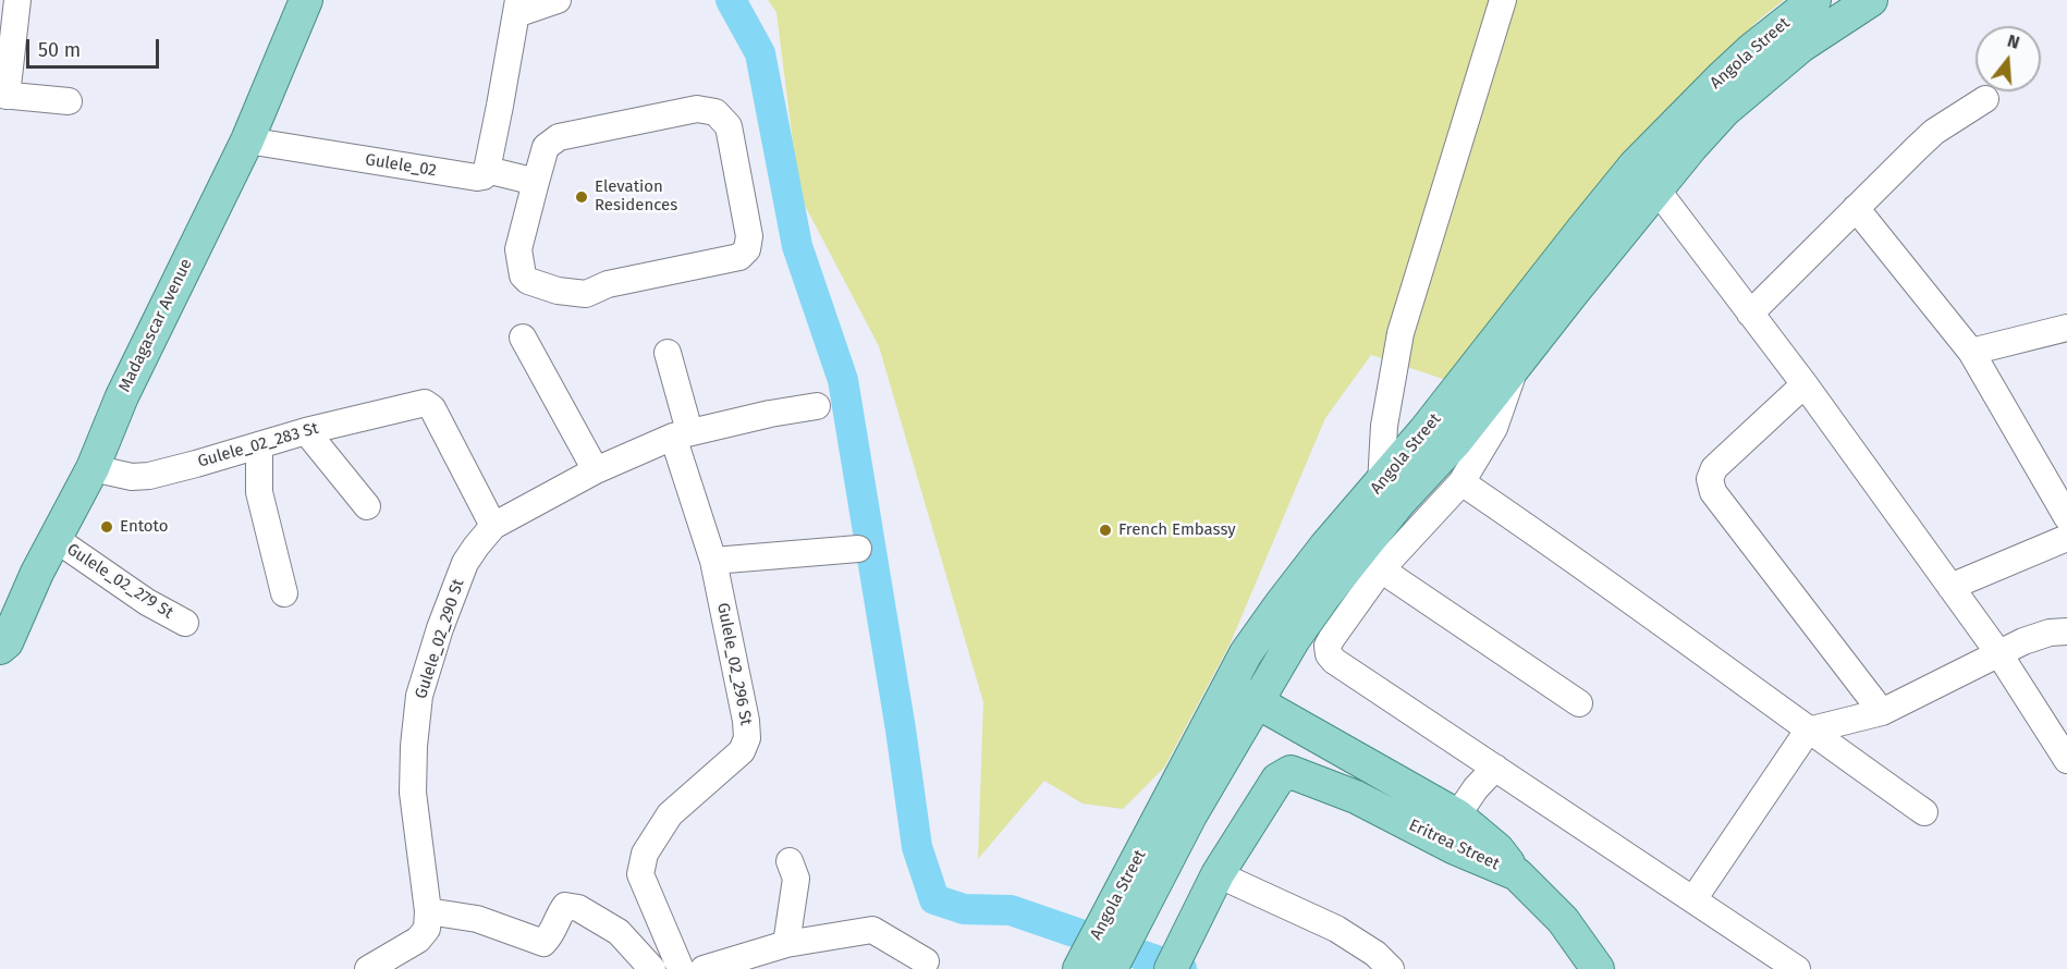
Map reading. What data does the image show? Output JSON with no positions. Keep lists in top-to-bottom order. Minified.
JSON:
{"streets":{"main road":["Angola Street","Madagascar Avenue","Eritrea Street"],"street":["Gulele_02","Gulele_02_283 St","Gulele_02_279 St","Gulele_02_290 St","Gulele_02_296 St"]},"crossings":[["Gulele_02","Madagascar Avenue"],["Madagascar Avenue","Gulele_02_283 St"],["Madagascar Avenue","Gulele_02_279 St"],["Gulele_02_283 St","Gulele_02_290 St"],["Gulele_02_290 St","Gulele_02_296 St"]],"places":["Elevation Residences","Entoto","French Embassy"],"scale_bar":"50 m","north":"top"}
